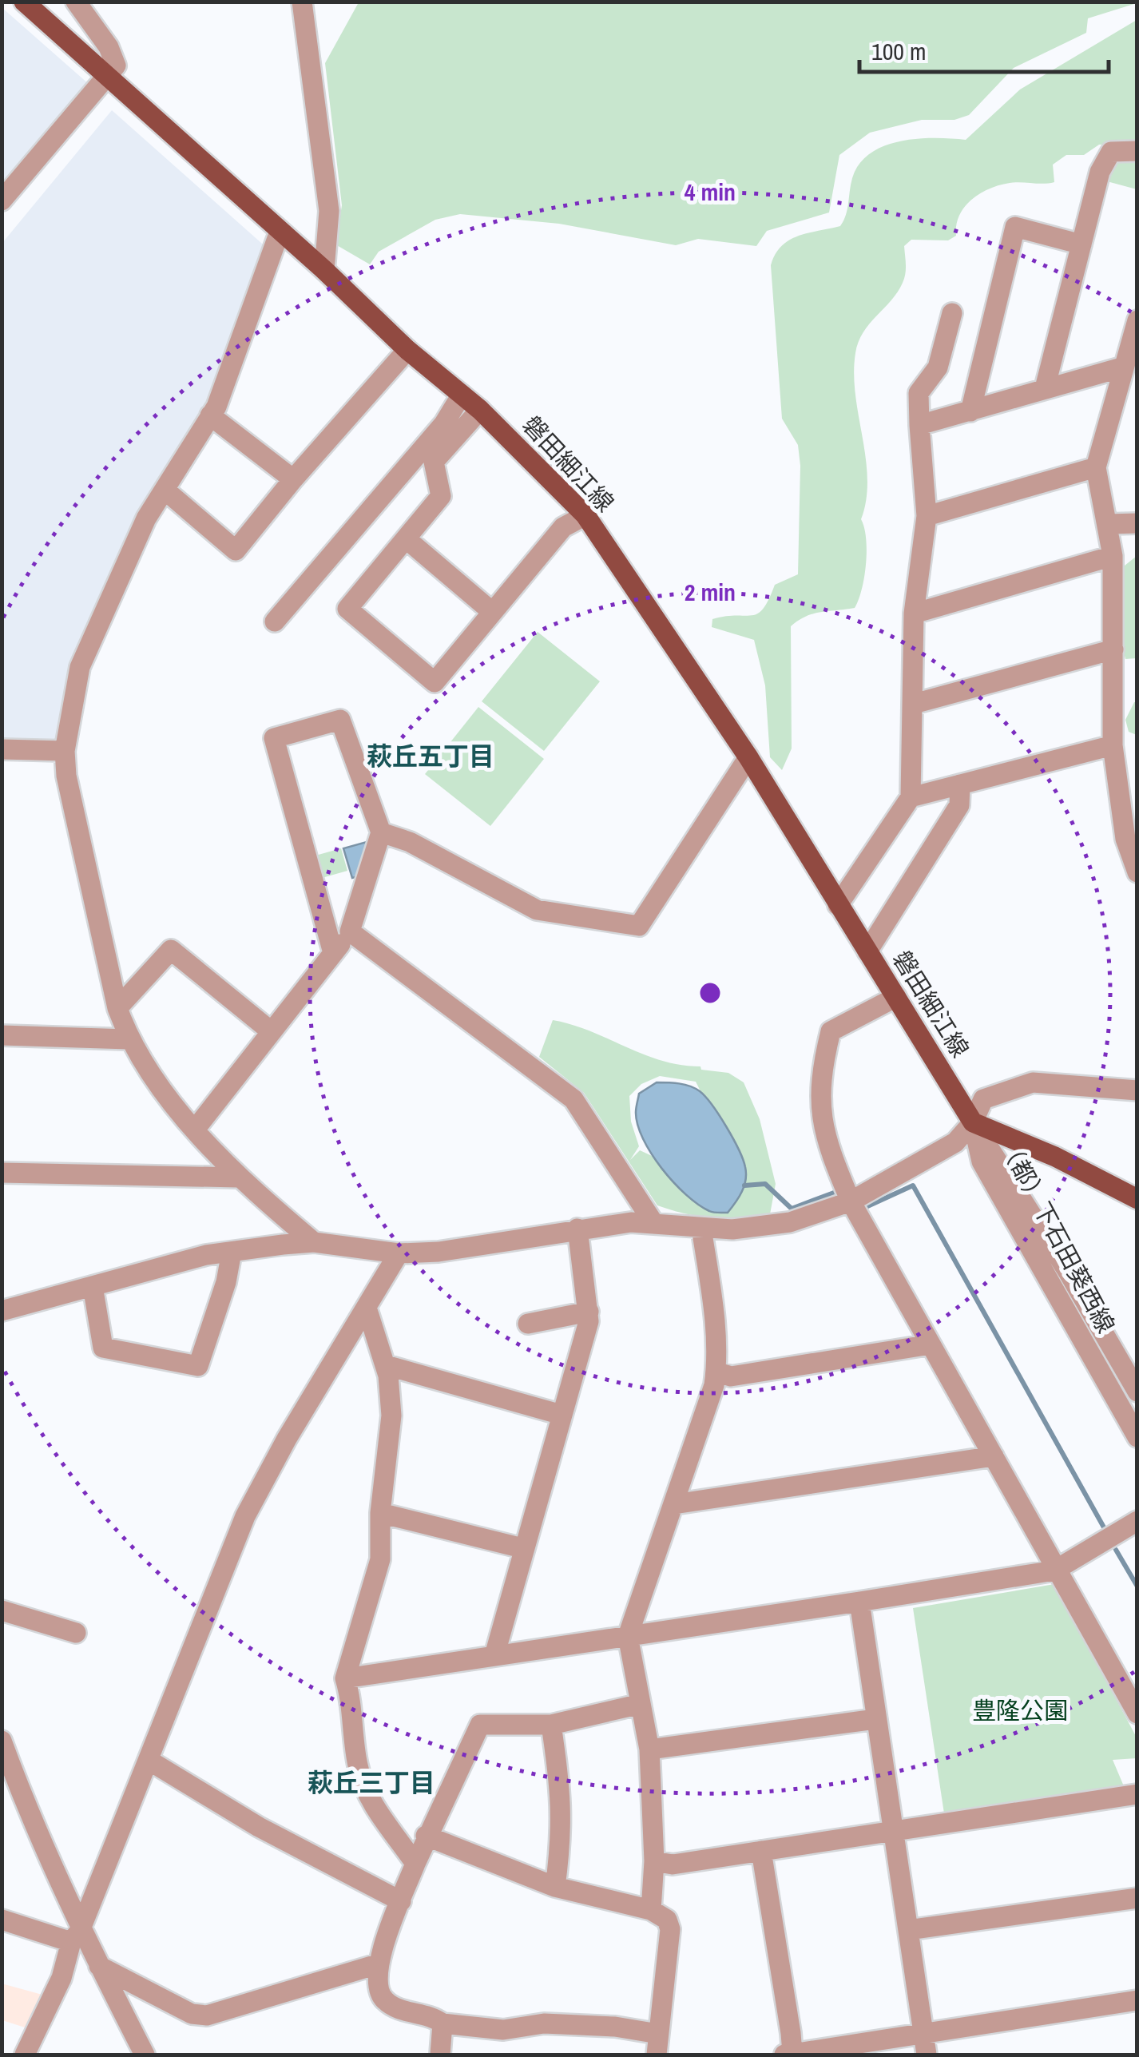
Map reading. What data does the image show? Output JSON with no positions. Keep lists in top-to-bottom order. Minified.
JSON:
{"streets":{"main road":["磐田細江線"],"street":["（都）下石田葵西線"]},"crossings":[["磐田細江線","（都）下石田葵西線"]],"districts":["萩丘五丁目","萩丘三丁目"],"parks":["豊隆公園"],"scale_bar":"100 m","rings":["4 min","2 min"]}
